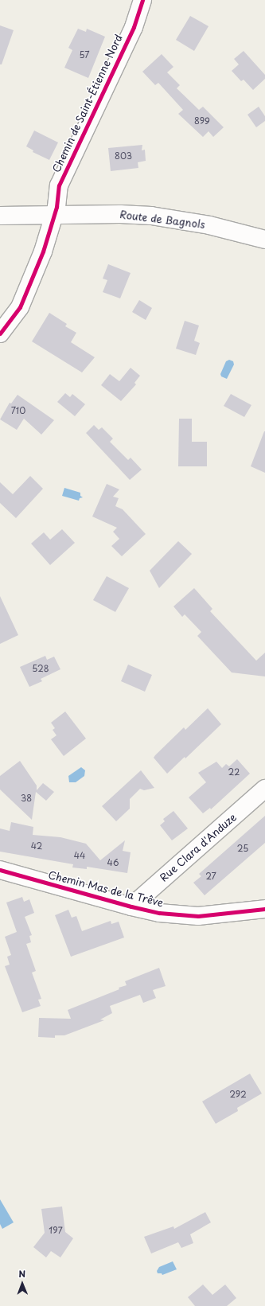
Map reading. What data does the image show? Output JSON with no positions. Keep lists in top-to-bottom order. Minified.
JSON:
{"streets":{"street":["Chemin de Saint-Étienne Nord","Route de Bagnols","Rue Clara d'Anduze","Chemin Mas de la Trêve"]},"crossings":[["Chemin de Saint-Étienne Nord","Route de Bagnols"],["Rue Clara d'Anduze","Chemin Mas de la Trêve"]],"house_numbers":["57","899","803","710","528","22","38","42","25","44","46","27","292","197"],"north":"top"}
